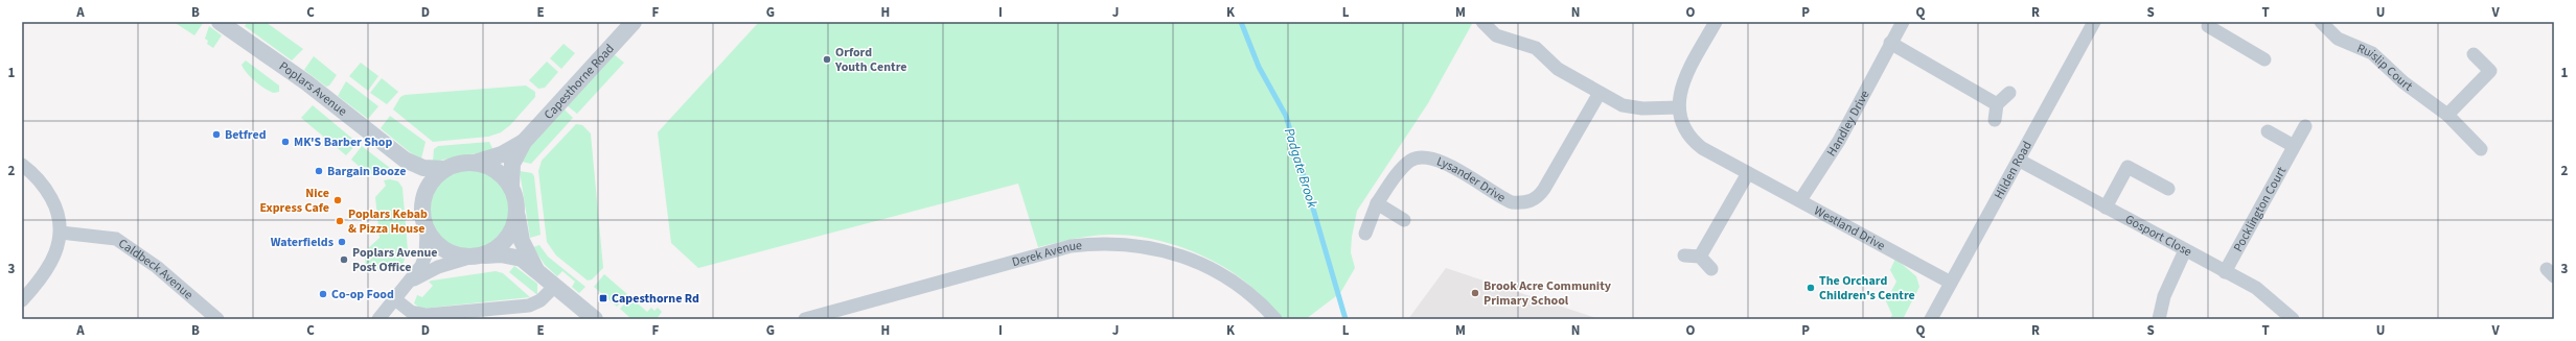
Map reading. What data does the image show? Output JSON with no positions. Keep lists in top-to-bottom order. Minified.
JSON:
{"streets":{"street":["Ruislip Court","Capesthorne Road","Poplars Avenue","Handley Drive","Hilden Road","Lysander Drive","Pocklington Court","Westland Drive","Gosport Close","Derek Avenue","Caldbeck Avenue"]},"crossings":[["Capesthorne Road","Poplars Avenue"],["Handley Drive","Westland Drive"],["Hilden Road","Westland Drive"],["Hilden Road","Gosport Close"],["Pocklington Court","Gosport Close"]],"water":["Padgate Brook"],"places":{"other":["Orford Youth Centre","Betfred","MK'S Barber Shop","Bargain Booze","Nice Express Cafe","Poplars Kebab & Pizza House","Waterfields","Poplars Avenue Post Office","The Orchard Children's Centre","Brook Acre Community Primary School","Co-op Food"],"transit":["Capesthorne Rd"]},"grid":{"columns":["A","B","C","D","E","F","G","H","I","J","K","L","M","N","O","P","Q","R","S","T","U","V"],"rows":["1","2","3"]}}
